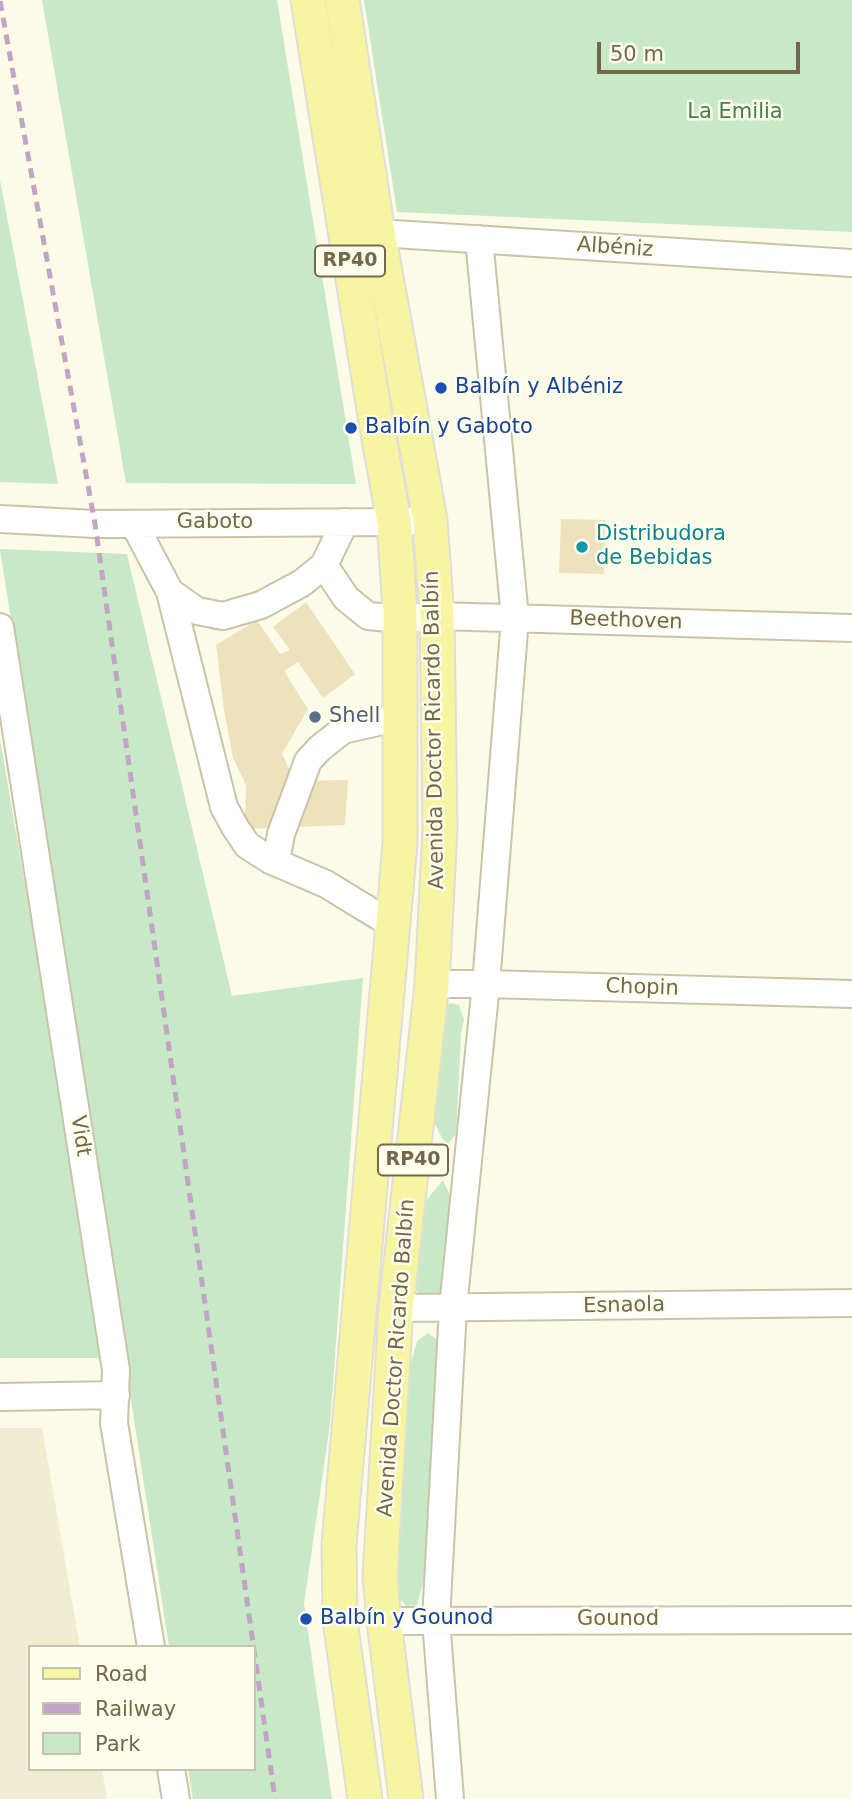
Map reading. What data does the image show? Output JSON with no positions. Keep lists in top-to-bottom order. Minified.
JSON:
{"streets":{"main road":["RP40","Avenida Doctor Ricardo Balbín"],"street":["Albéniz","Gaboto","Beethoven","Chopin","Vidt","Esnaola","Gounod"]},"crossings":[["Albéniz","Avenida Doctor Ricardo Balbín"],["Gaboto","Avenida Doctor Ricardo Balbín"],["Beethoven","Avenida Doctor Ricardo Balbín"],["Avenida Doctor Ricardo Balbín","Chopin"],["Avenida Doctor Ricardo Balbín","Esnaola"],["Avenida Doctor Ricardo Balbín","Gounod"]],"parks":["La Emilia"],"places":["Balbín y Albéniz","Balbín y Gaboto","Distribudora de Bebidas","Shell","Balbín y Gounod"],"legend":["Road","Railway","Park"],"scale_bar":"50 m"}
